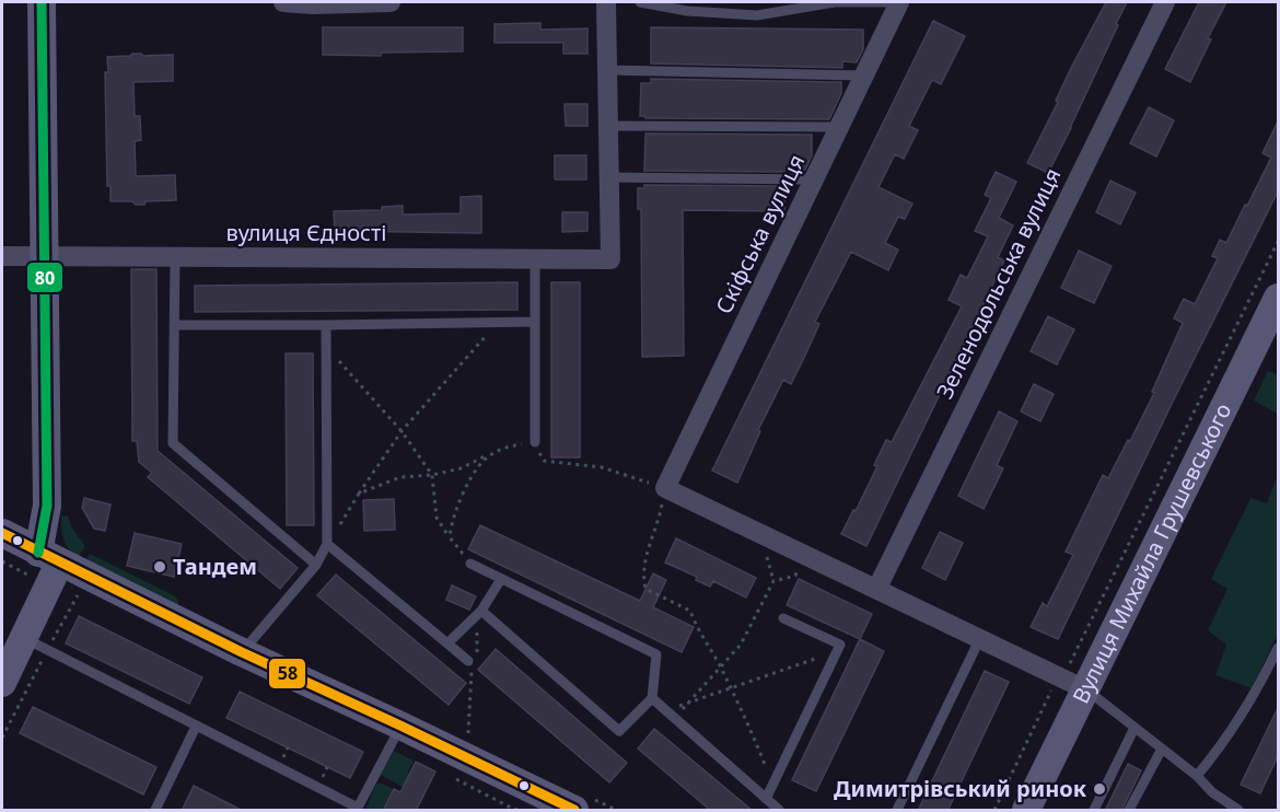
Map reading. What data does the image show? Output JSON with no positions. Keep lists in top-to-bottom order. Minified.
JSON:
{"streets":{"street":["вулиця Єдності","Скіфська вулиця","Зеленодольська вулиця","Вулиця Михайла Грушевського"]},"places":["Тандем","Димитрівський ринок"],"lines":["transit line 80","transit line 58"]}
